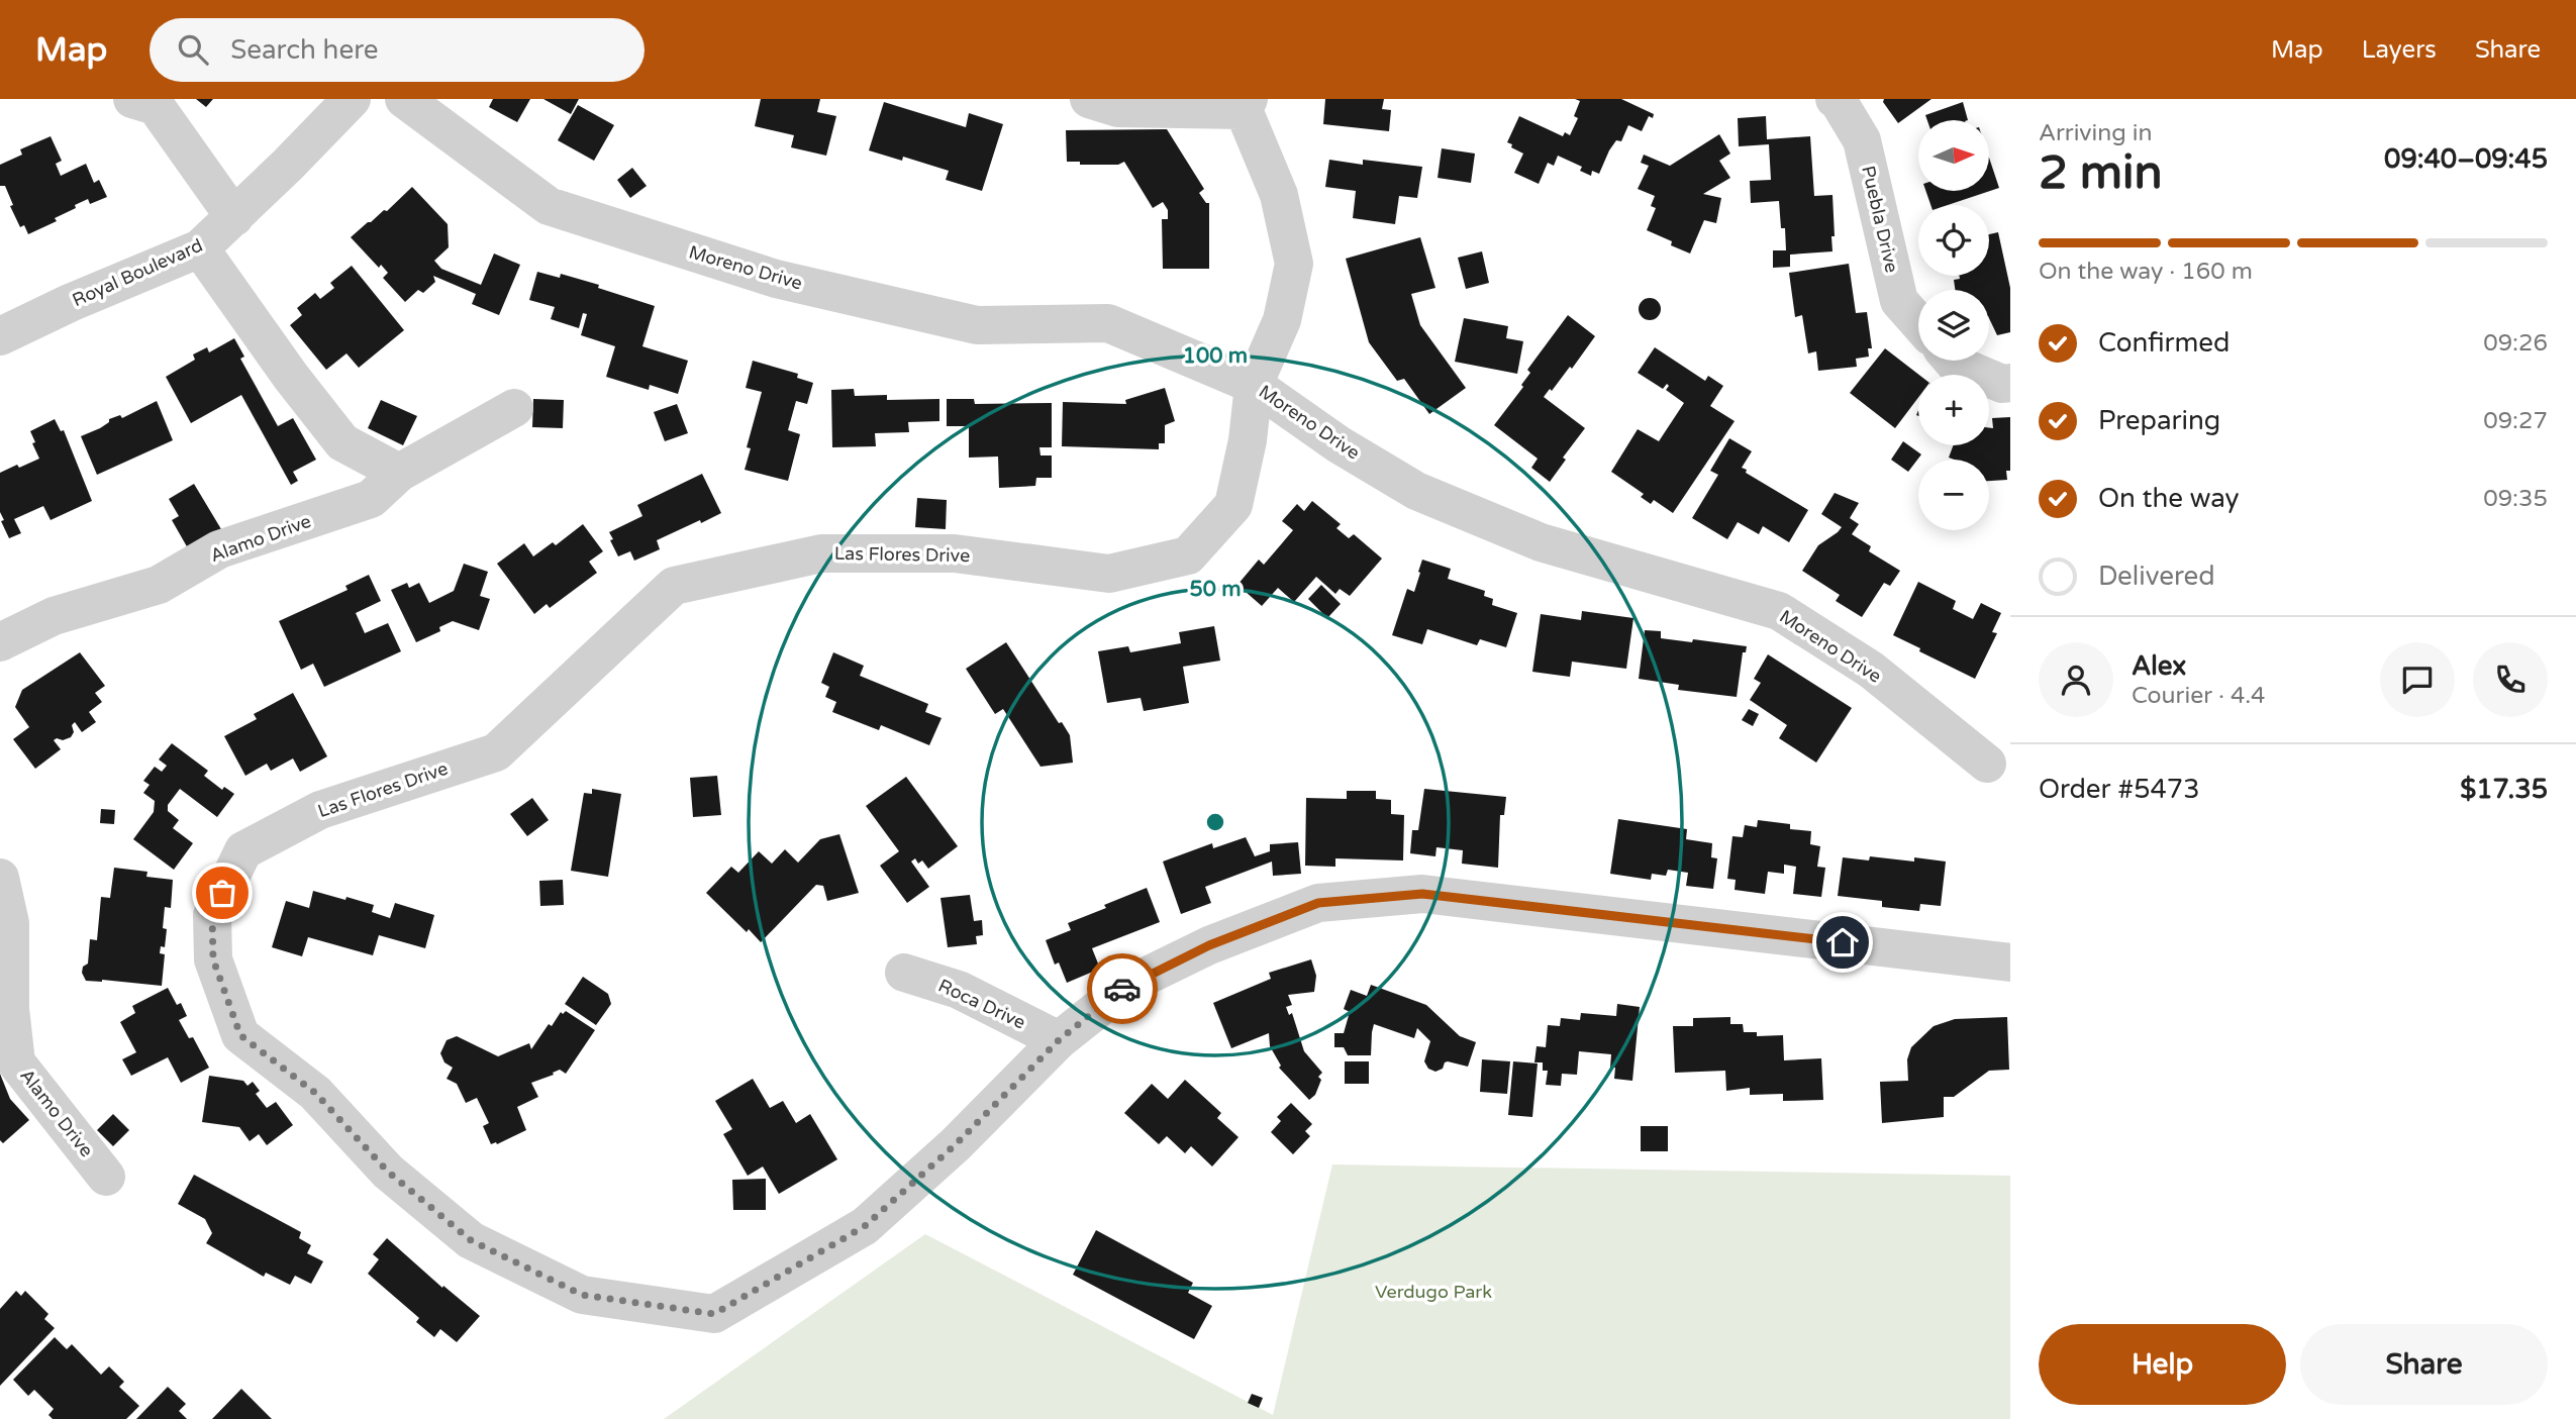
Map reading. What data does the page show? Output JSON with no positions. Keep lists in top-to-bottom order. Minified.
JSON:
{"streets":{"street":["Puebla Drive","Moreno Drive","Royal Boulevard","Alamo Drive","Las Flores Drive","Roca Drive"]},"crossings":[["Moreno Drive","Las Flores Drive"],["Las Flores Drive","Roca Drive"]],"parks":["Verdugo Park"],"north":"right","page":{"header":"Map","search":"Search here","nav":["Map","Layers","Share"],"heading":["2 min","Arriving in","09:40–09:45"],"panel":["Alex","Courier · 4.4","Order #5473","$17.35"],"map_buttons":["+","−"],"bar":"On the way · 160 m","list":[["Confirmed","09:26"],["Preparing","09:27"],["On the way","09:35"],"Delivered"],"buttons":["Help","Share"]},"rings":["100 m","50 m"]}
